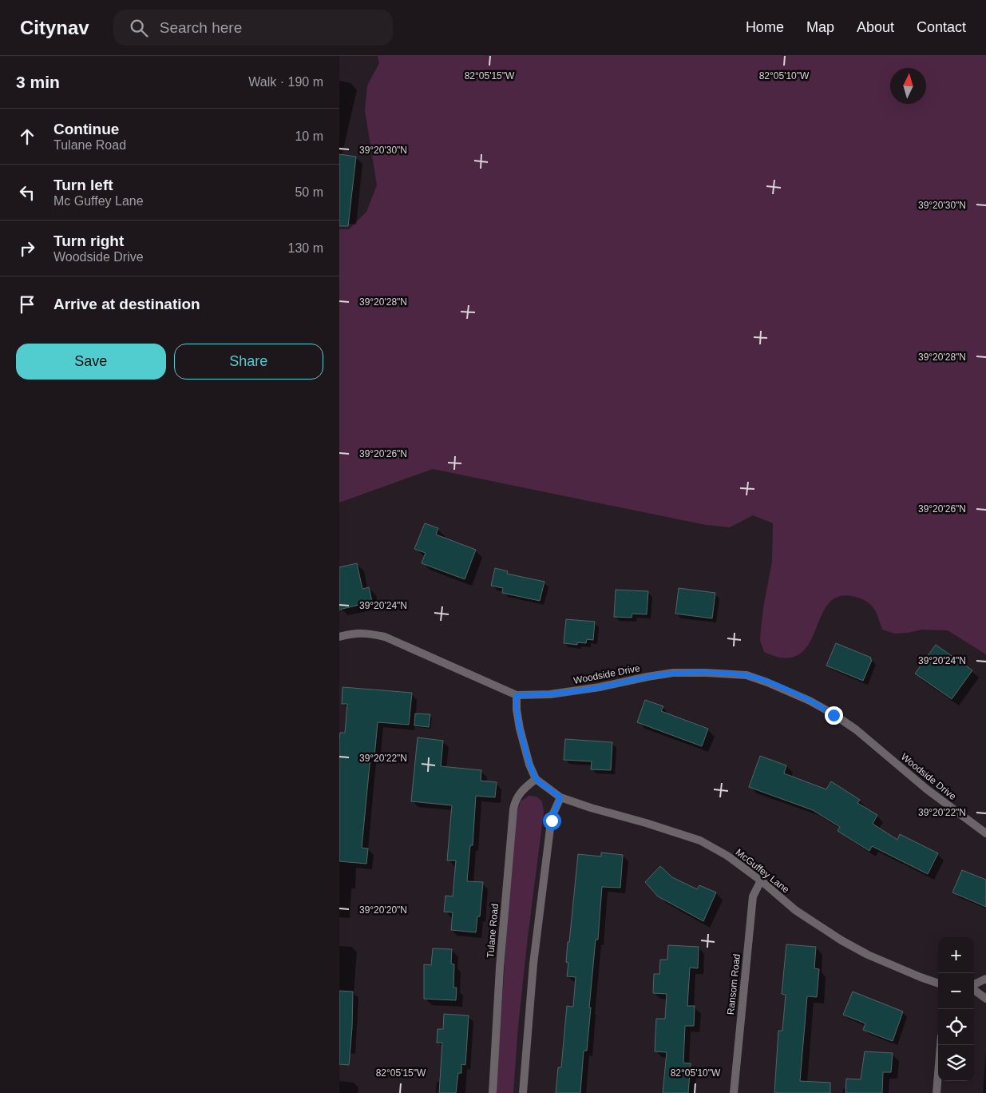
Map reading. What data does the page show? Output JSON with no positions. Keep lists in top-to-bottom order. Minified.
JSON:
{"streets":{"street":["Woodside Drive","McGuffey Lane","Tulane Road","Ransom Road"]},"crossings":[["McGuffey Lane","Tulane Road"],["McGuffey Lane","Ransom Road"]],"north":"top","page":{"header":"Citynav","search":"Search here","nav":["Home","Map","About","Contact"],"heading":["3 min","Walk · 190 m"],"list":[["Continue","Tulane Road","10 m"],["Turn left","Mc Guffey Lane","50 m"],["Turn right","Woodside Drive","130 m"],"Arrive at destination"],"buttons":["Save","Share"],"map_buttons":["+","−"]},"coordinates":["82°05'15\"W","82°05'10\"W","39°20'30\"N","39°20'28\"N","39°20'26\"N","39°20'24\"N","39°20'22\"N","39°20'20\"N"]}
